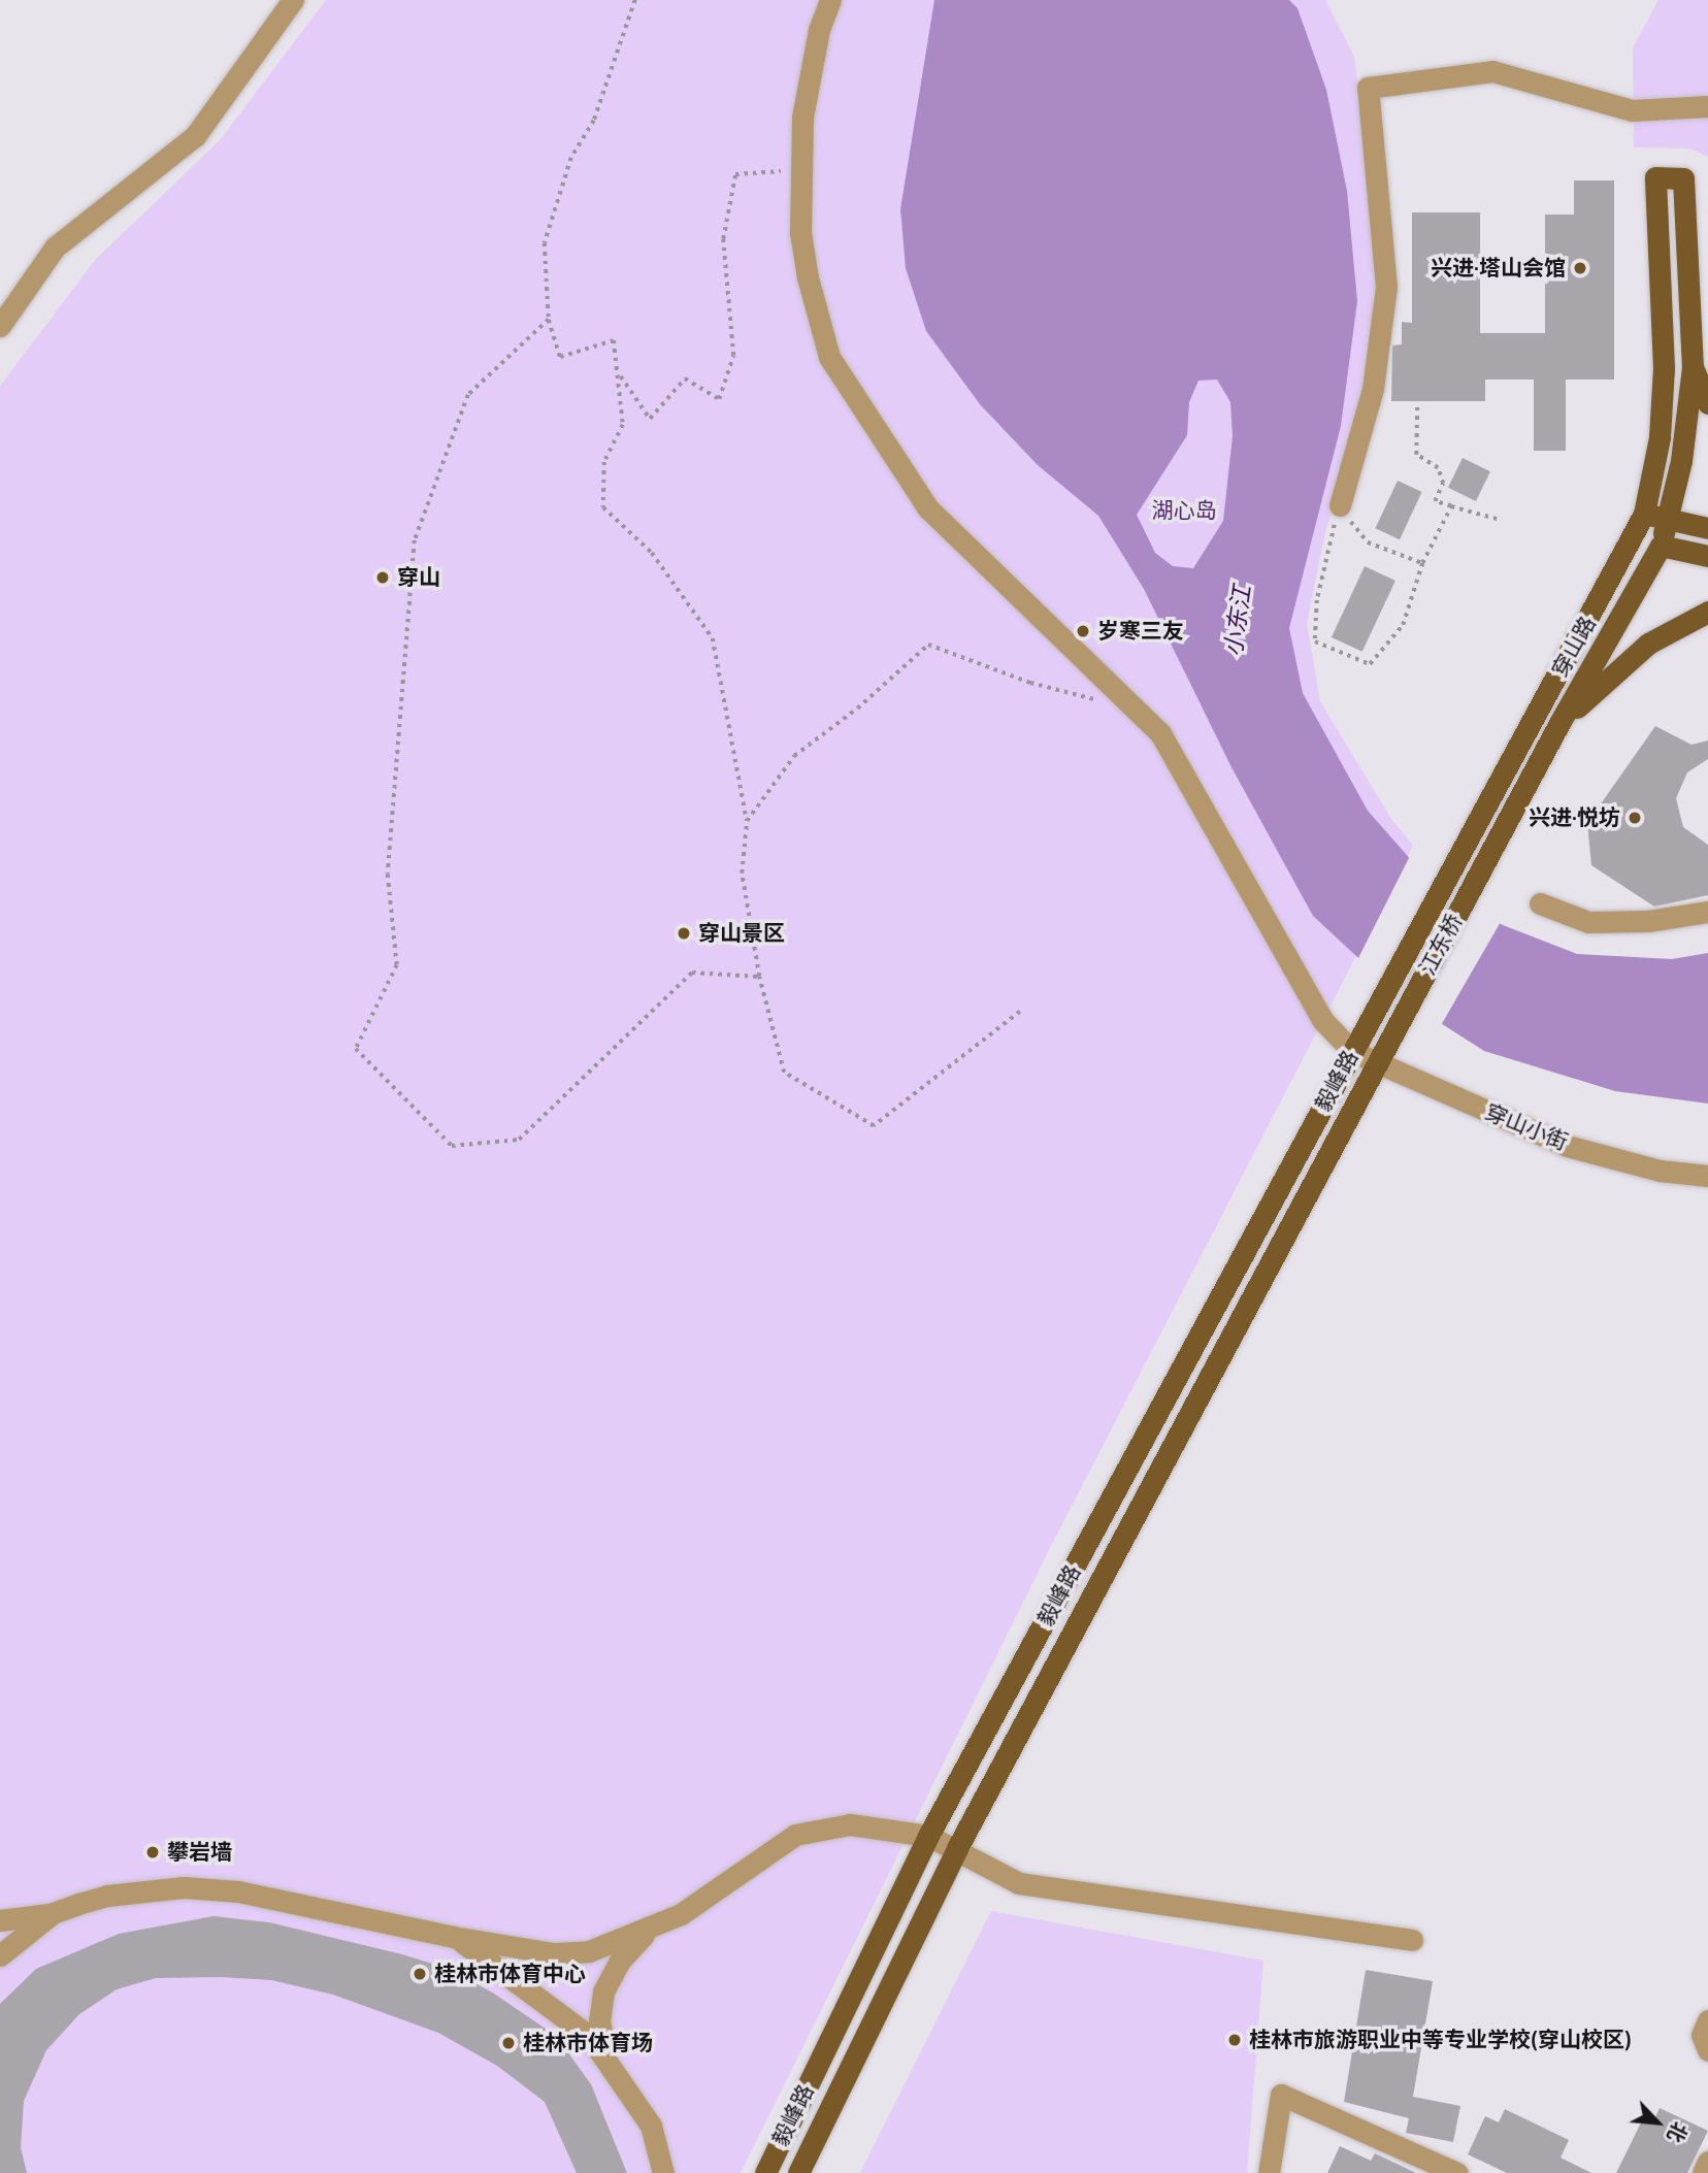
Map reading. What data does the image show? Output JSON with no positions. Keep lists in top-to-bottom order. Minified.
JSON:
{"streets":{"main road":["穿山路","江东桥","毅峰路"],"street":["穿山小街"]},"crossings":[["穿山路","江东桥"],["江东桥","毅峰路"],["毅峰路","穿山小街"]],"water":["小东江"],"parks":["湖心岛"],"places":["兴进·塔山会馆","穿山","岁寒三友","兴进·悦坊","穿山景区","攀岩墙","桂林市体育中心","桂林市旅游职业中等专业学校(穿山校区)","桂林市体育场"],"north":"bottom right"}
